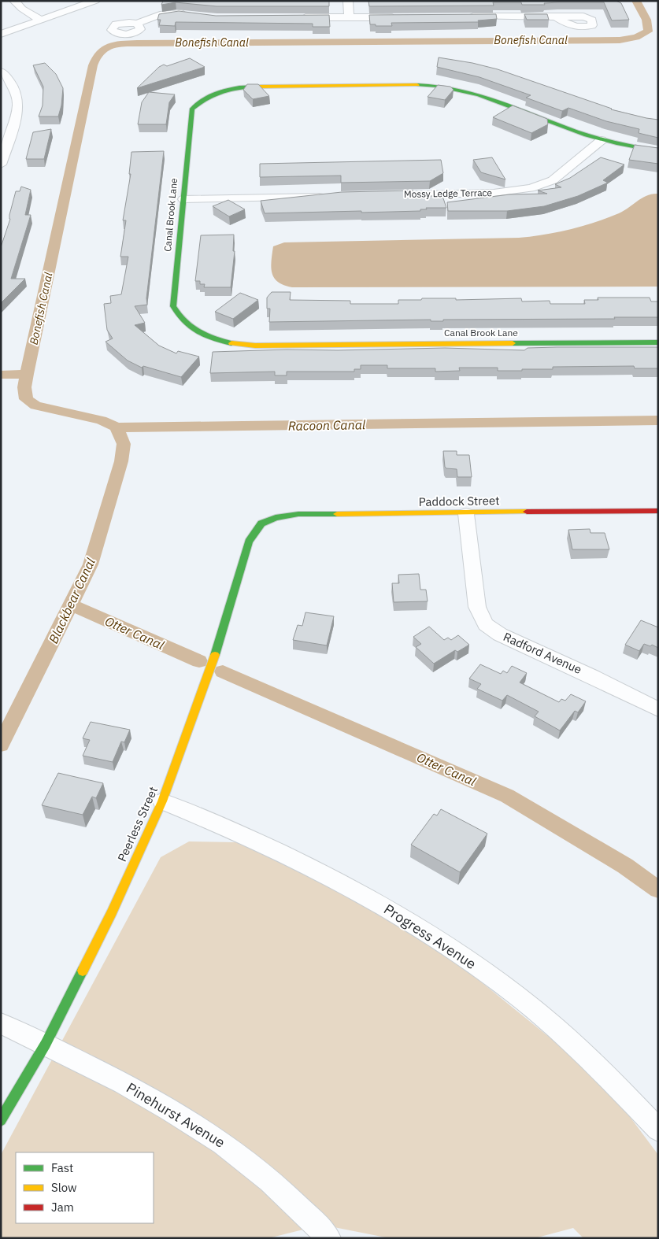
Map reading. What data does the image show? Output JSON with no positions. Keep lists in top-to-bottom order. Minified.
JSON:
{"streets":{"street":["Mossy Ledge Terrace","Canal Brook Lane","Paddock Street","Radford Avenue","Peerless Street","Progress Avenue","Pinehurst Avenue"]},"crossings":[["Mossy Ledge Terrace","Canal Brook Lane"],["Paddock Street","Radford Avenue"],["Paddock Street","Peerless Street"],["Peerless Street","Progress Avenue"],["Peerless Street","Pinehurst Avenue"]],"water":["Bonefish Canal","Racoon Canal","Blackbear Canal","Otter Canal"],"legend":["Fast","Slow","Jam"]}
